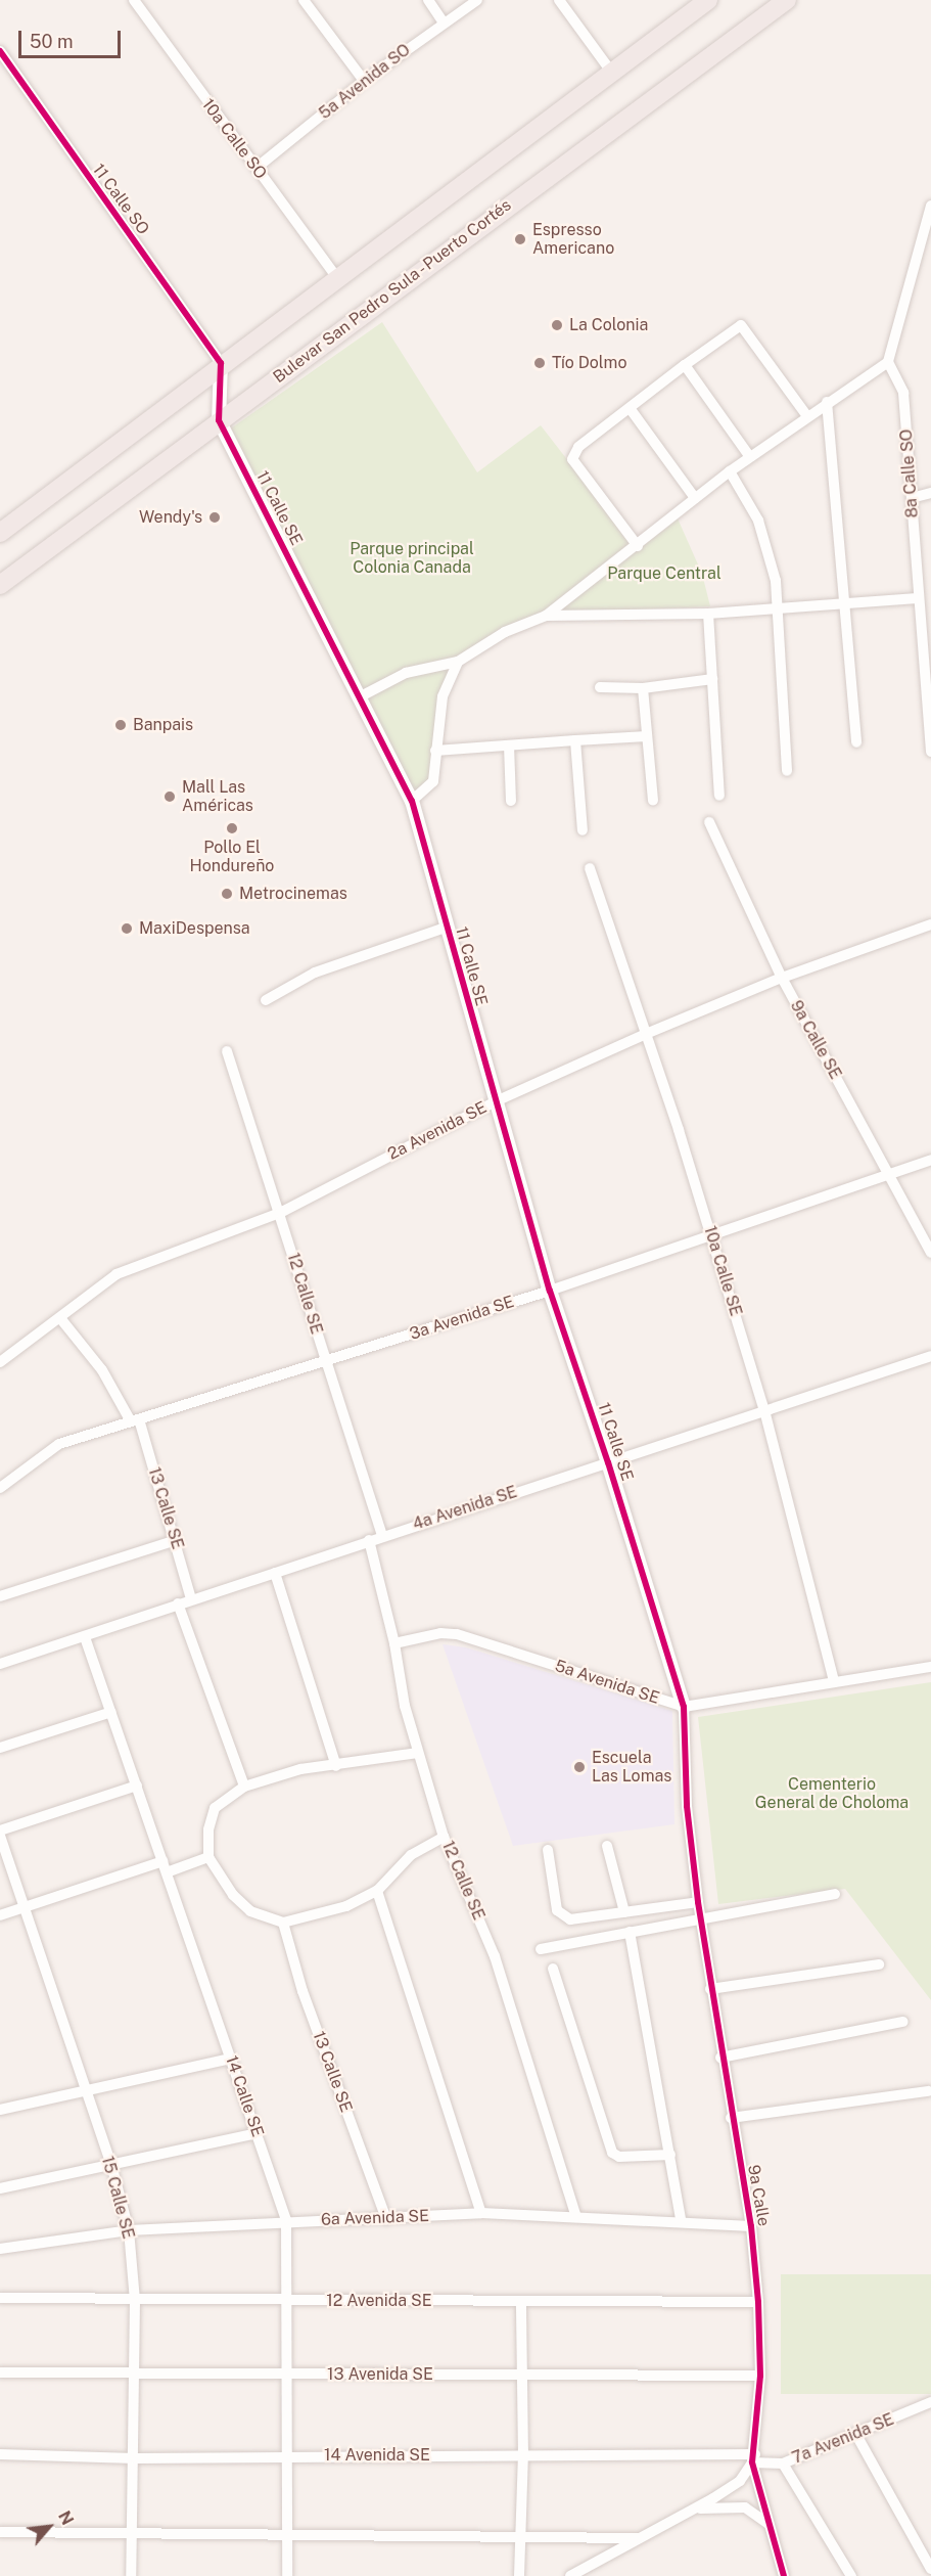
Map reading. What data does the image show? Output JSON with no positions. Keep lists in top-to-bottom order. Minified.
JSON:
{"streets":{"highway":["Bulevar San Pedro Sula - Puerto Cortés"],"street":["5a Avenida SO","10a Calle SO","11 Calle SO","8a Calle SO","11 Calle SE","9a Calle SE","2a Avenida SE","10a Calle SE","12 Calle SE","3a Avenida SE","13 Calle SE","4a Avenida SE","5a Avenida SE","14 Calle SE","9a Calle","15 Calle SE","6a Avenida SE","12 Avenida SE","13 Avenida SE","7a Avenida SE","14 Avenida SE"]},"crossings":[["5a Avenida SO","10a Calle SO"],["11 Calle SO","11 Calle SE"],["Bulevar San Pedro Sula - Puerto Cortés","11 Calle SE"],["11 Calle SE","2a Avenida SE"],["11 Calle SE","3a Avenida SE"],["11 Calle SE","4a Avenida SE"],["11 Calle SE","5a Avenida SE"],["11 Calle SE","9a Calle"],["9a Calle SE","2a Avenida SE"],["9a Calle SE","3a Avenida SE"],["2a Avenida SE","10a Calle SE"],["2a Avenida SE","12 Calle SE"],["2a Avenida SE","13 Calle SE"],["10a Calle SE","3a Avenida SE"],["10a Calle SE","4a Avenida SE"],["10a Calle SE","5a Avenida SE"],["12 Calle SE","3a Avenida SE"],["12 Calle SE","4a Avenida SE"],["12 Calle SE","5a Avenida SE"],["12 Calle SE","6a Avenida SE"],["3a Avenida SE","13 Calle SE"],["13 Calle SE","4a Avenida SE"],["13 Calle SE","6a Avenida SE"],["4a Avenida SE","14 Calle SE"],["5a Avenida SE","9a Calle"],["14 Calle SE","6a Avenida SE"],["14 Calle SE","12 Avenida SE"],["14 Calle SE","13 Avenida SE"],["14 Calle SE","14 Avenida SE"],["9a Calle","6a Avenida SE"],["9a Calle","12 Avenida SE"],["9a Calle","13 Avenida SE"],["9a Calle","7a Avenida SE"],["9a Calle","14 Avenida SE"],["15 Calle SE","6a Avenida SE"],["15 Calle SE","12 Avenida SE"],["15 Calle SE","13 Avenida SE"],["15 Calle SE","14 Avenida SE"],["7a Avenida SE","14 Avenida SE"]],"parks":["Parque principal Colonia Canada","Parque Central","Cementerio General de Choloma"],"places":["Espresso Americano","La Colonia","Tío Dolmo","Wendy's","Banpais","Mall Las Américas","Pollo El Hondureño","Metrocinemas","MaxiDespensa","Escuela Las Lomas"],"scale_bar":"50 m","north":"top right"}
